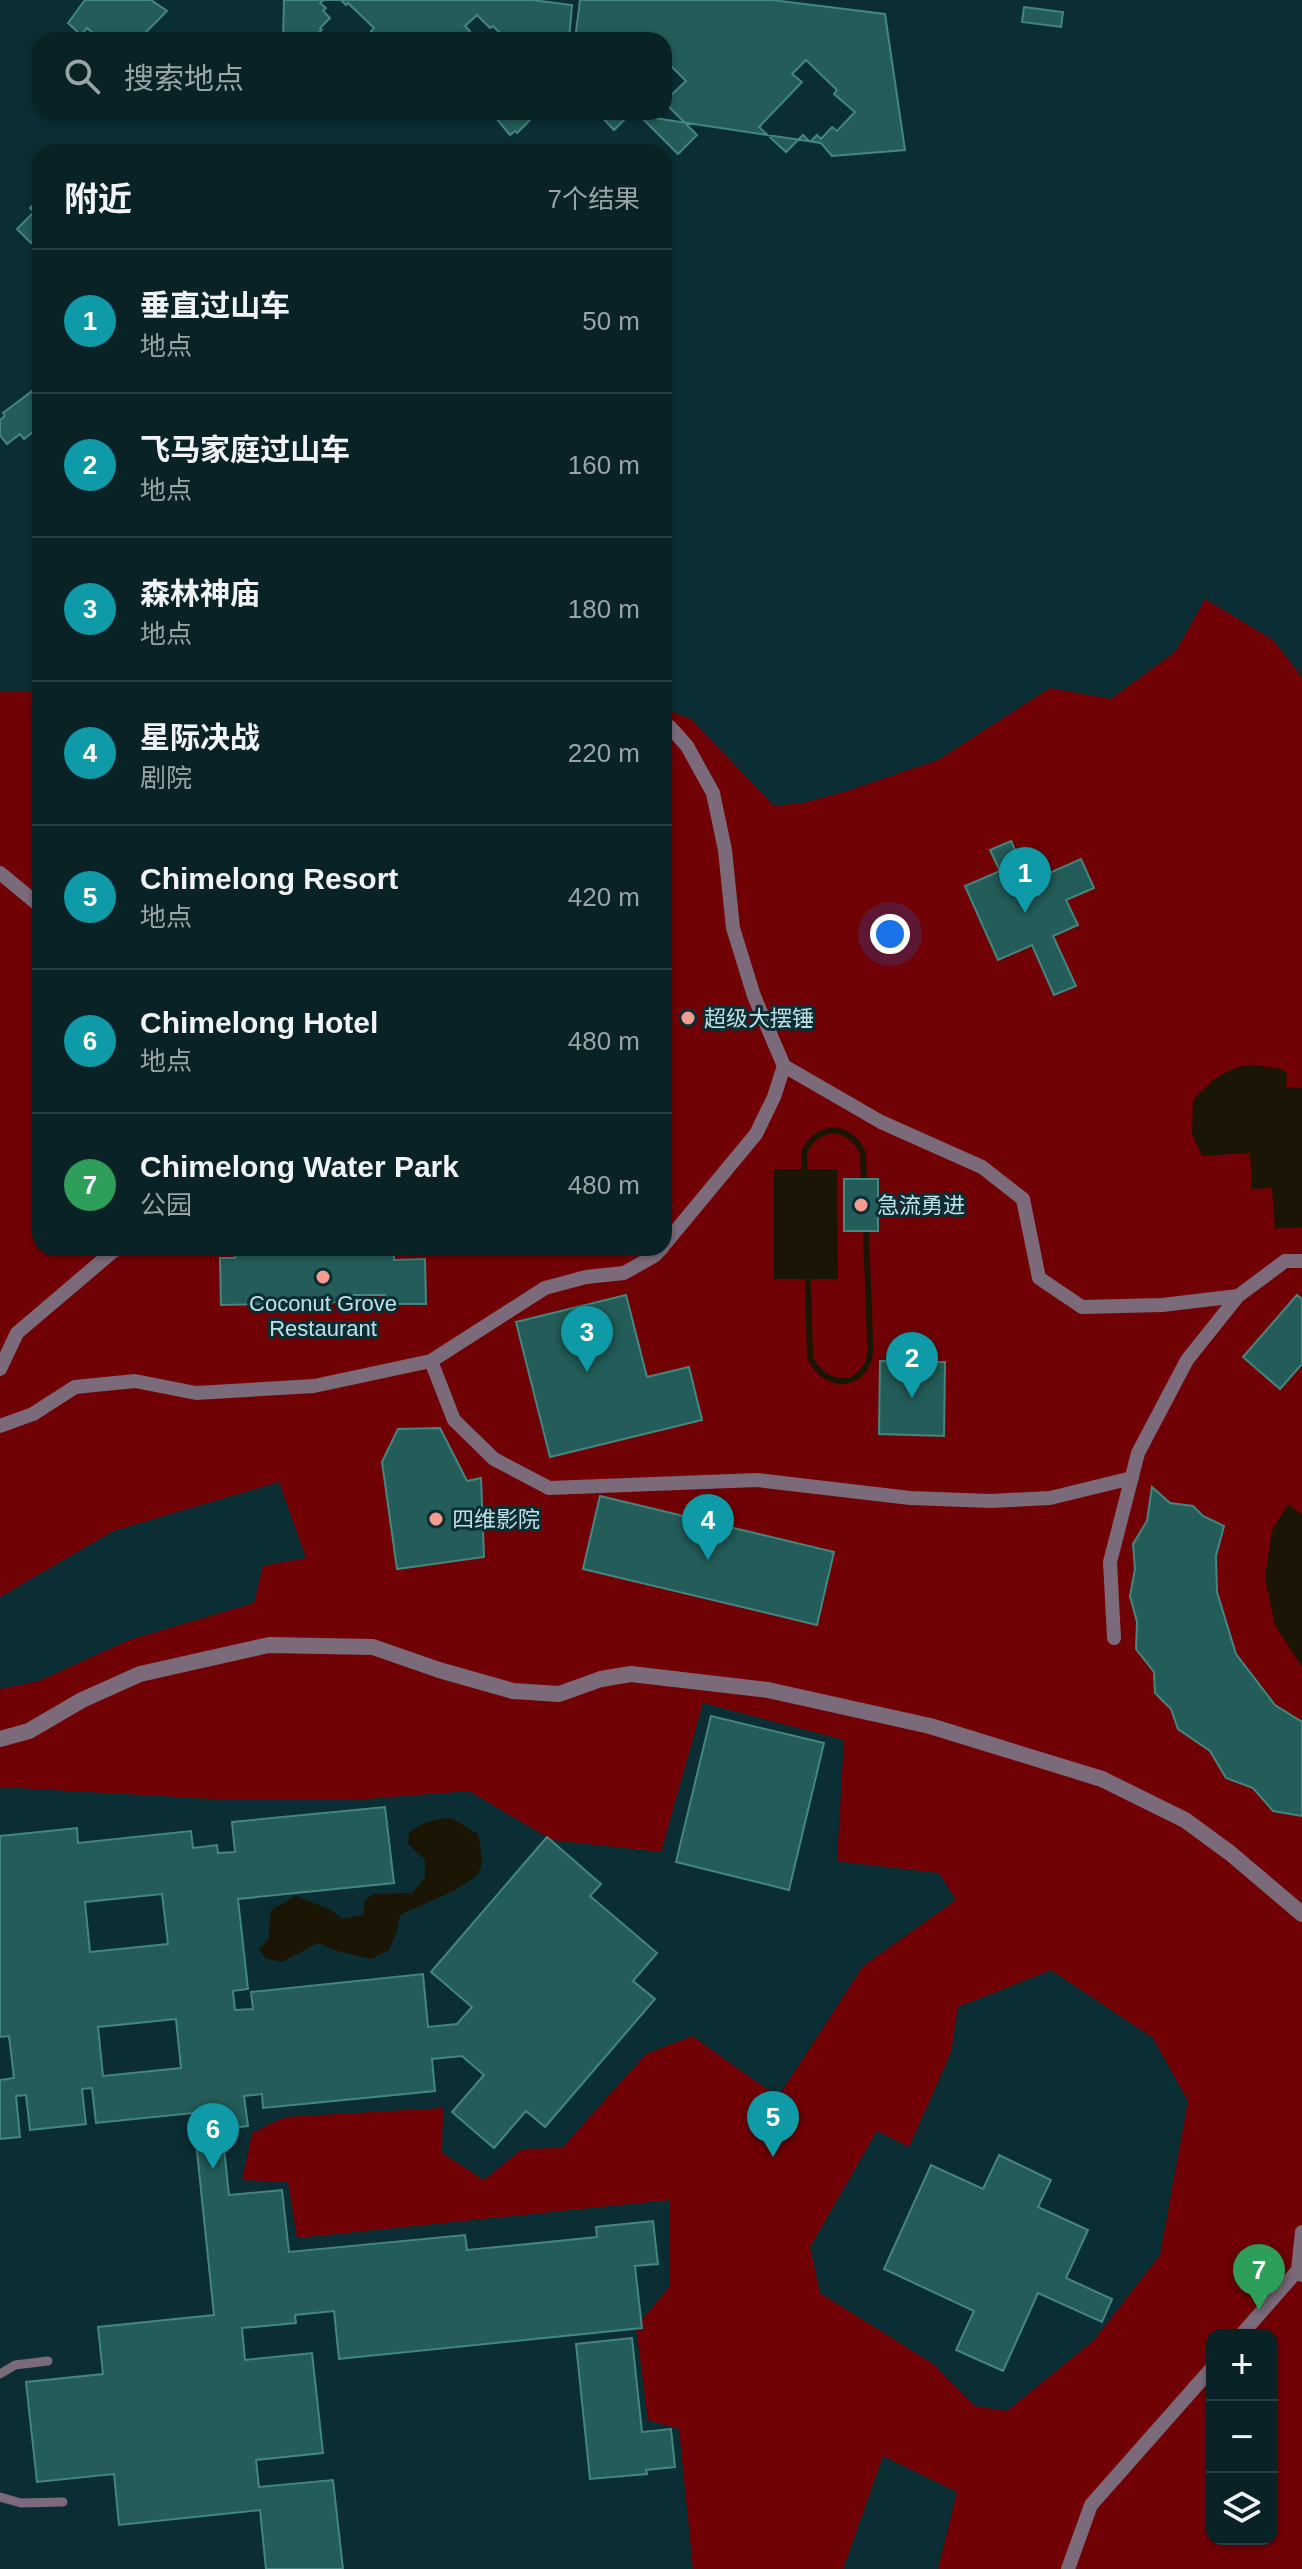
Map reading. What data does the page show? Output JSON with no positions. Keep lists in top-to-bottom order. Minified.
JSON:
{"places":["超级大摆锤","急流勇进","Coconut Grove Restaurant","四维影院"],"page":{"search":"搜索地点","heading":["附近","7个结果"],"list":[{"mark":"1","name":"垂直过山车","note":"地点","value":"50 m"},{"mark":"2","name":"飞马家庭过山车","note":"地点","value":"160 m"},{"mark":"3","name":"森林神庙","note":"地点","value":"180 m"},{"mark":"4","name":"星际决战","note":"剧院","value":"220 m"},{"mark":"5","name":"Chimelong Resort","note":"地点","value":"420 m"},{"mark":"6","name":"Chimelong Hotel","note":"地点","value":"480 m"},{"mark":"7","name":"Chimelong Water Park","note":"公园","value":"480 m"}],"pins":["1","3","2","4","5","6","7"],"map_buttons":["+","−"]}}
